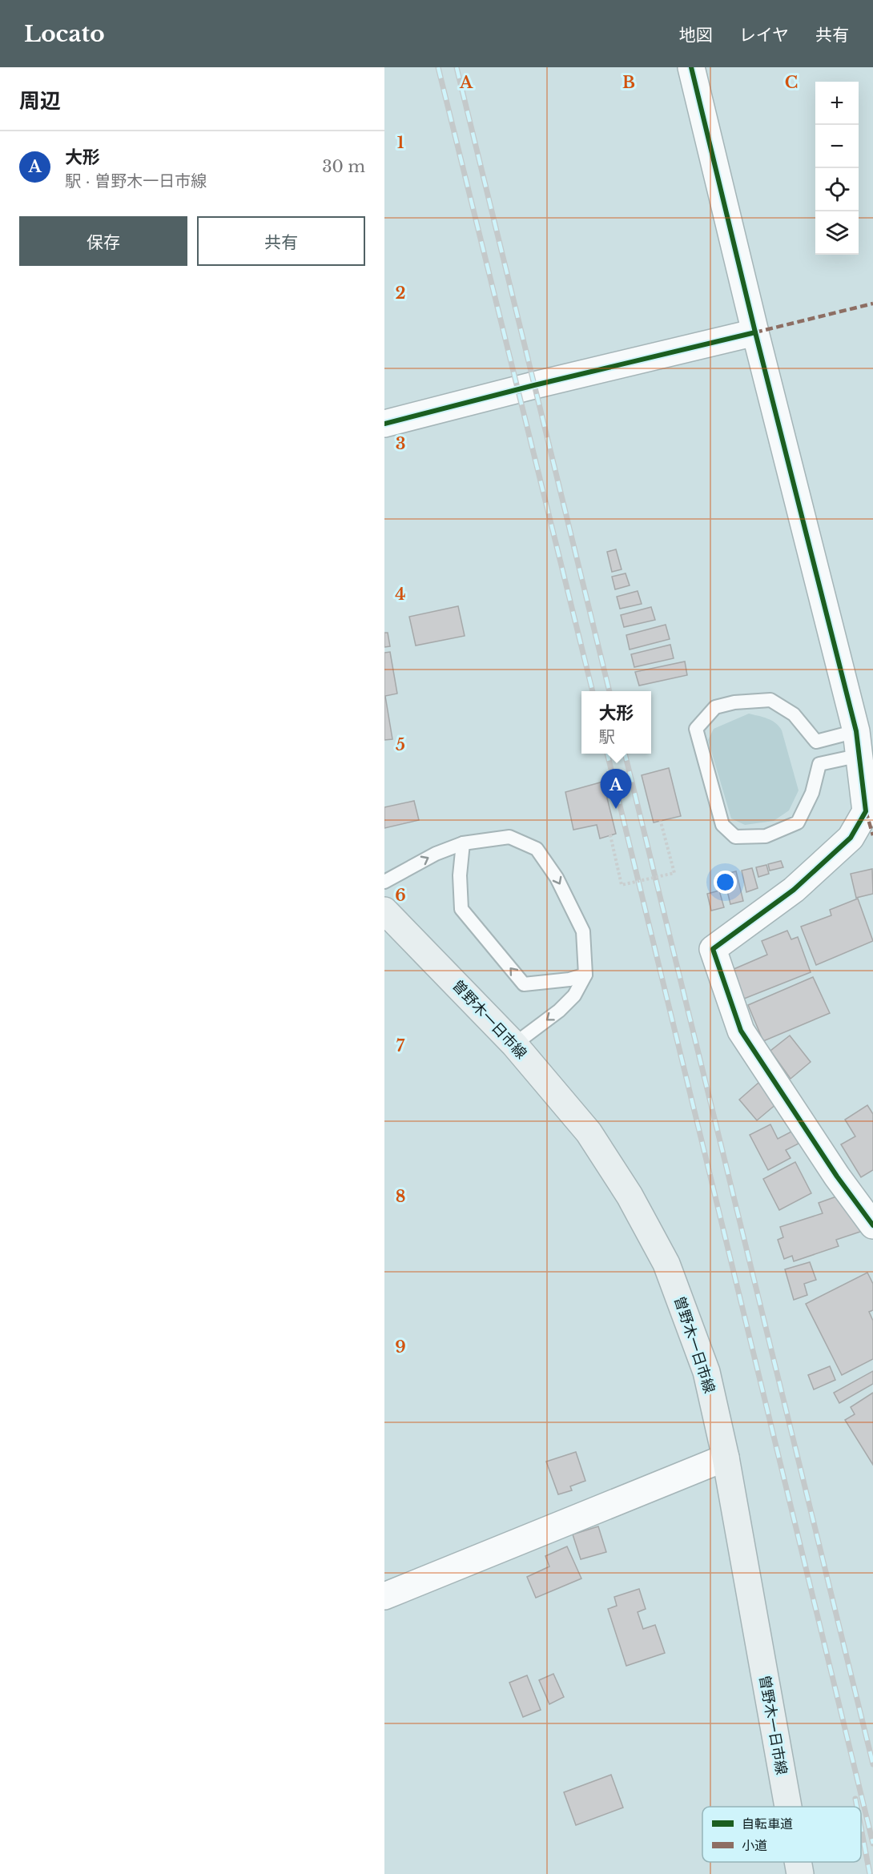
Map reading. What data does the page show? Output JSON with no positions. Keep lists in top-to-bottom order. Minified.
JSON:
{"streets":{"main road":["曽野木一日市線"]},"legend":["自転車道","小道"],"page":{"header":"Locato","nav":["地図","レイヤ","共有"],"heading":"周辺","map_buttons":["+","−"],"list":[{"mark":"A","name":"大形","note":"駅 · 曽野木一日市線","value":"30 m"}],"buttons":["保存","共有"],"popup":["大形","駅"],"pins":"A"},"grid":{"columns":["A","B","C"],"rows":["1","2","3","4","5","6","7","8","9"]}}
